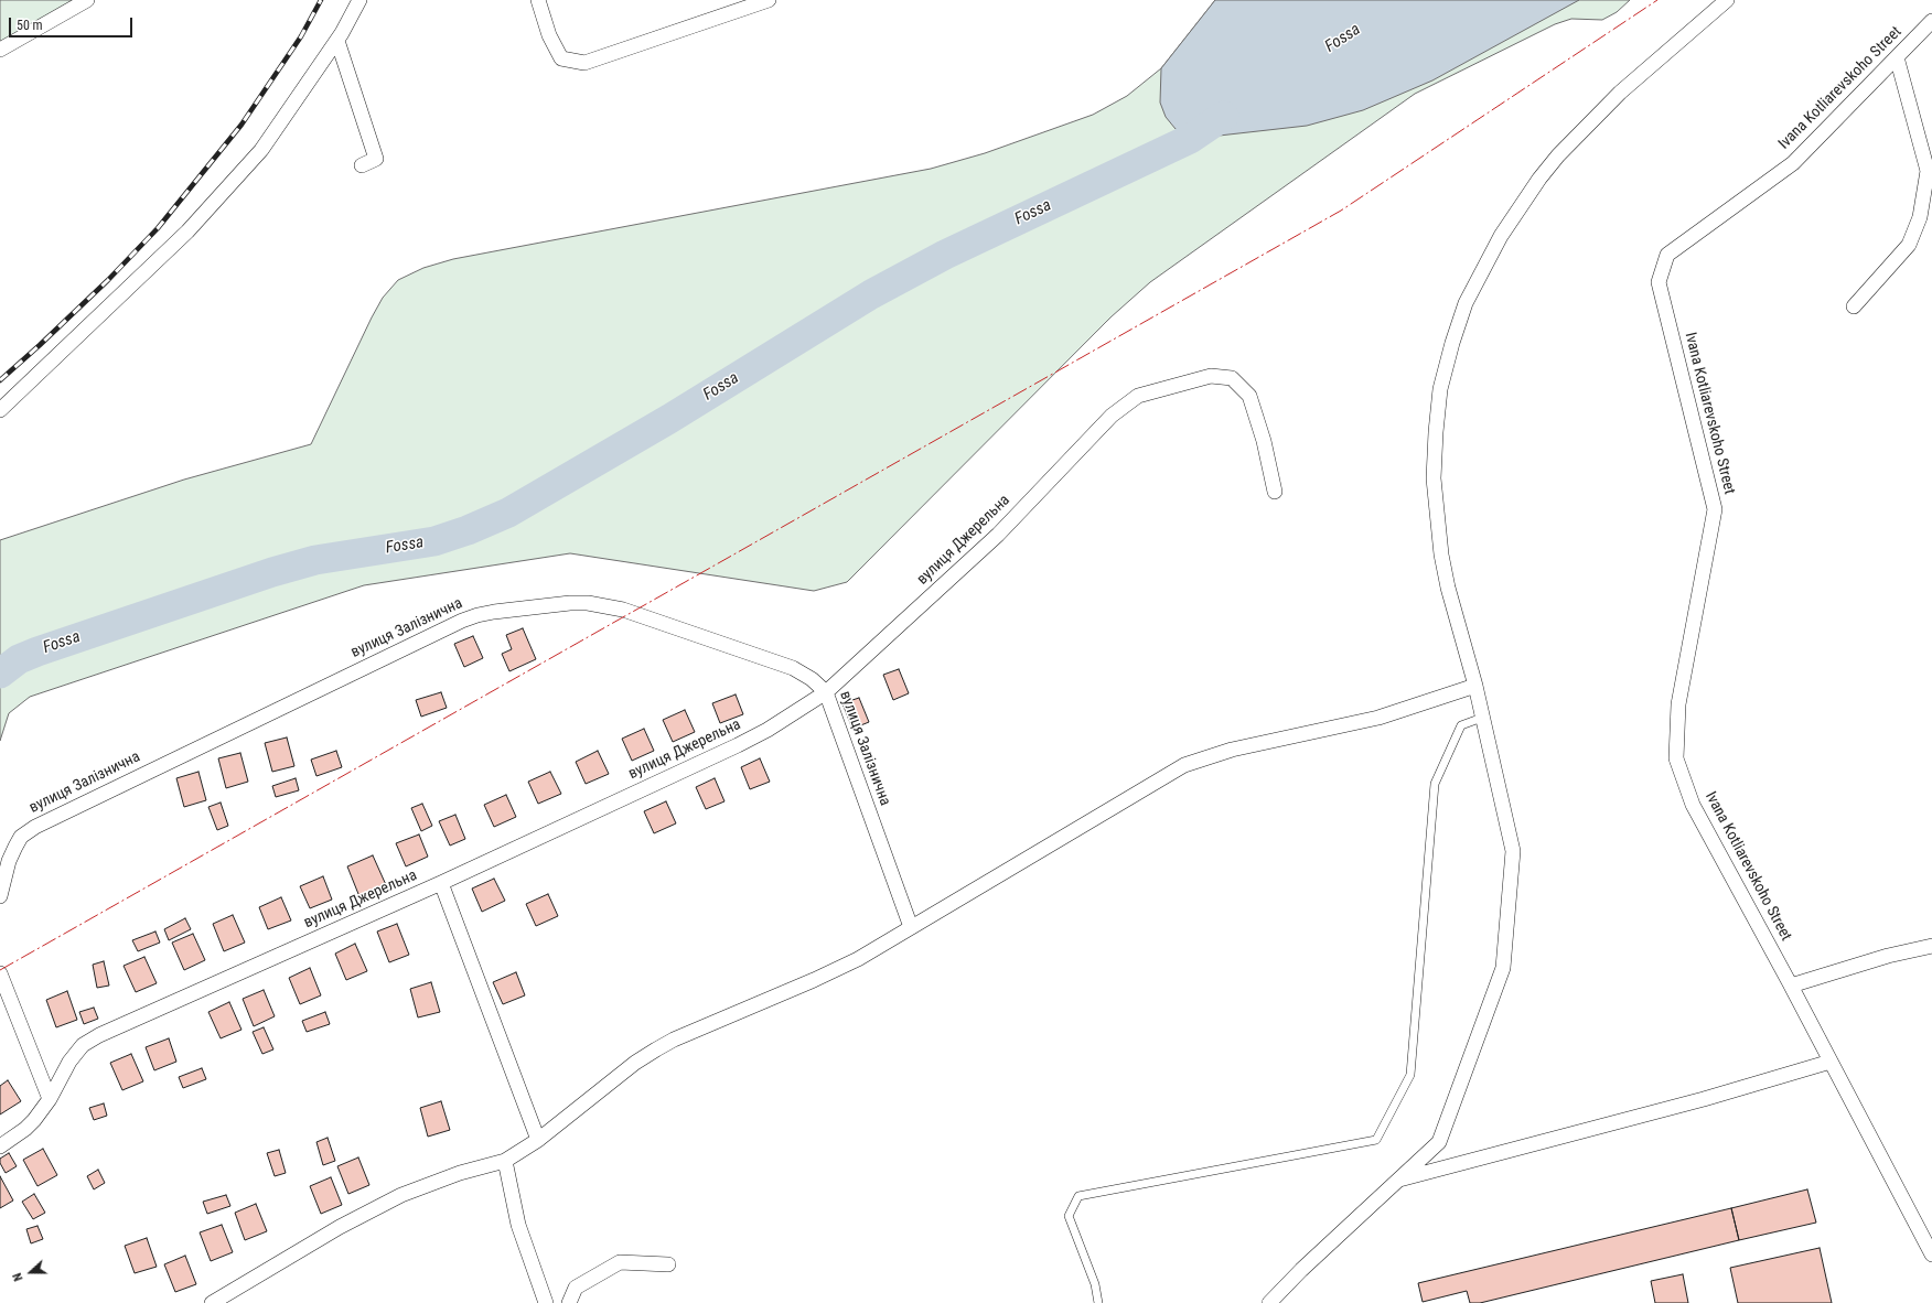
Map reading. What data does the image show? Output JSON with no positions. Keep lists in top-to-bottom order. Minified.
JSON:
{"streets":{"street":["Ivana Kotliarevskoho Street","вулиця Джерельна","вулиця Залізнична"]},"crossings":[["вулиця Джерельна","вулиця Залізнична"]],"water":["Fossa"],"scale_bar":"50 m","north":"left"}
